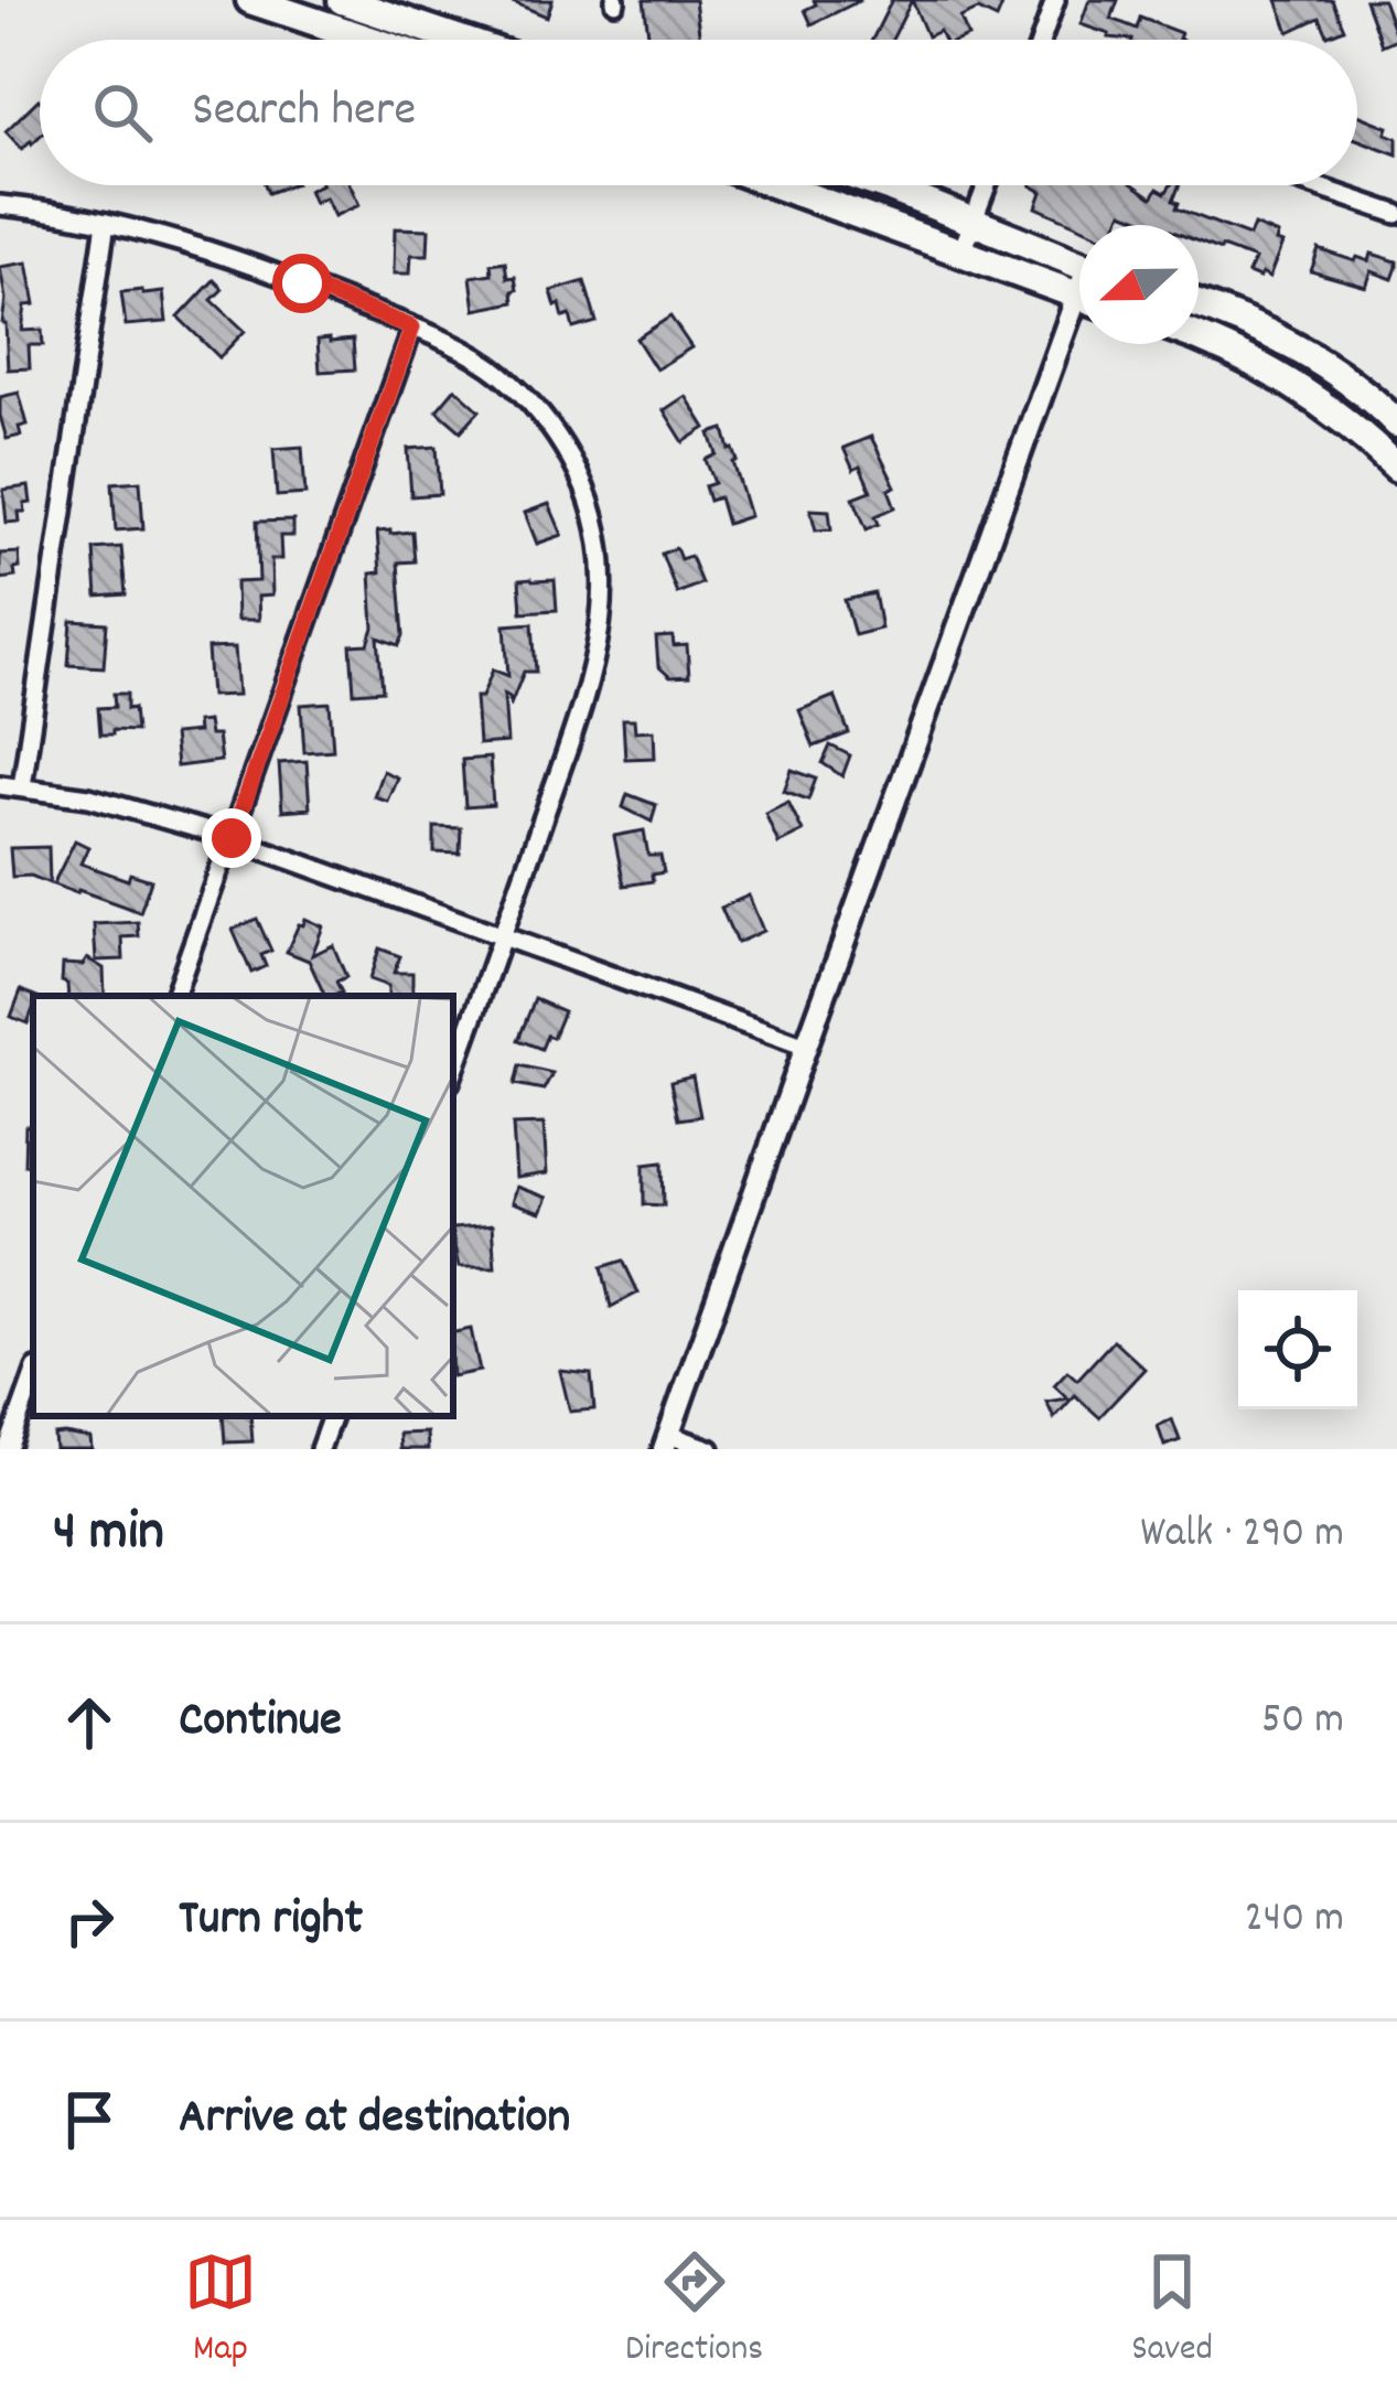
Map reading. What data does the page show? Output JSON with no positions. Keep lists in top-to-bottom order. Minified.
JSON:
{"north":"left","page":{"search":"Search here","heading":["4 min","Walk · 290 m"],"list":[["Continue","50 m"],["Turn right","240 m"],"Arrive at destination"],"nav":["Map","Directions","Saved"]}}
